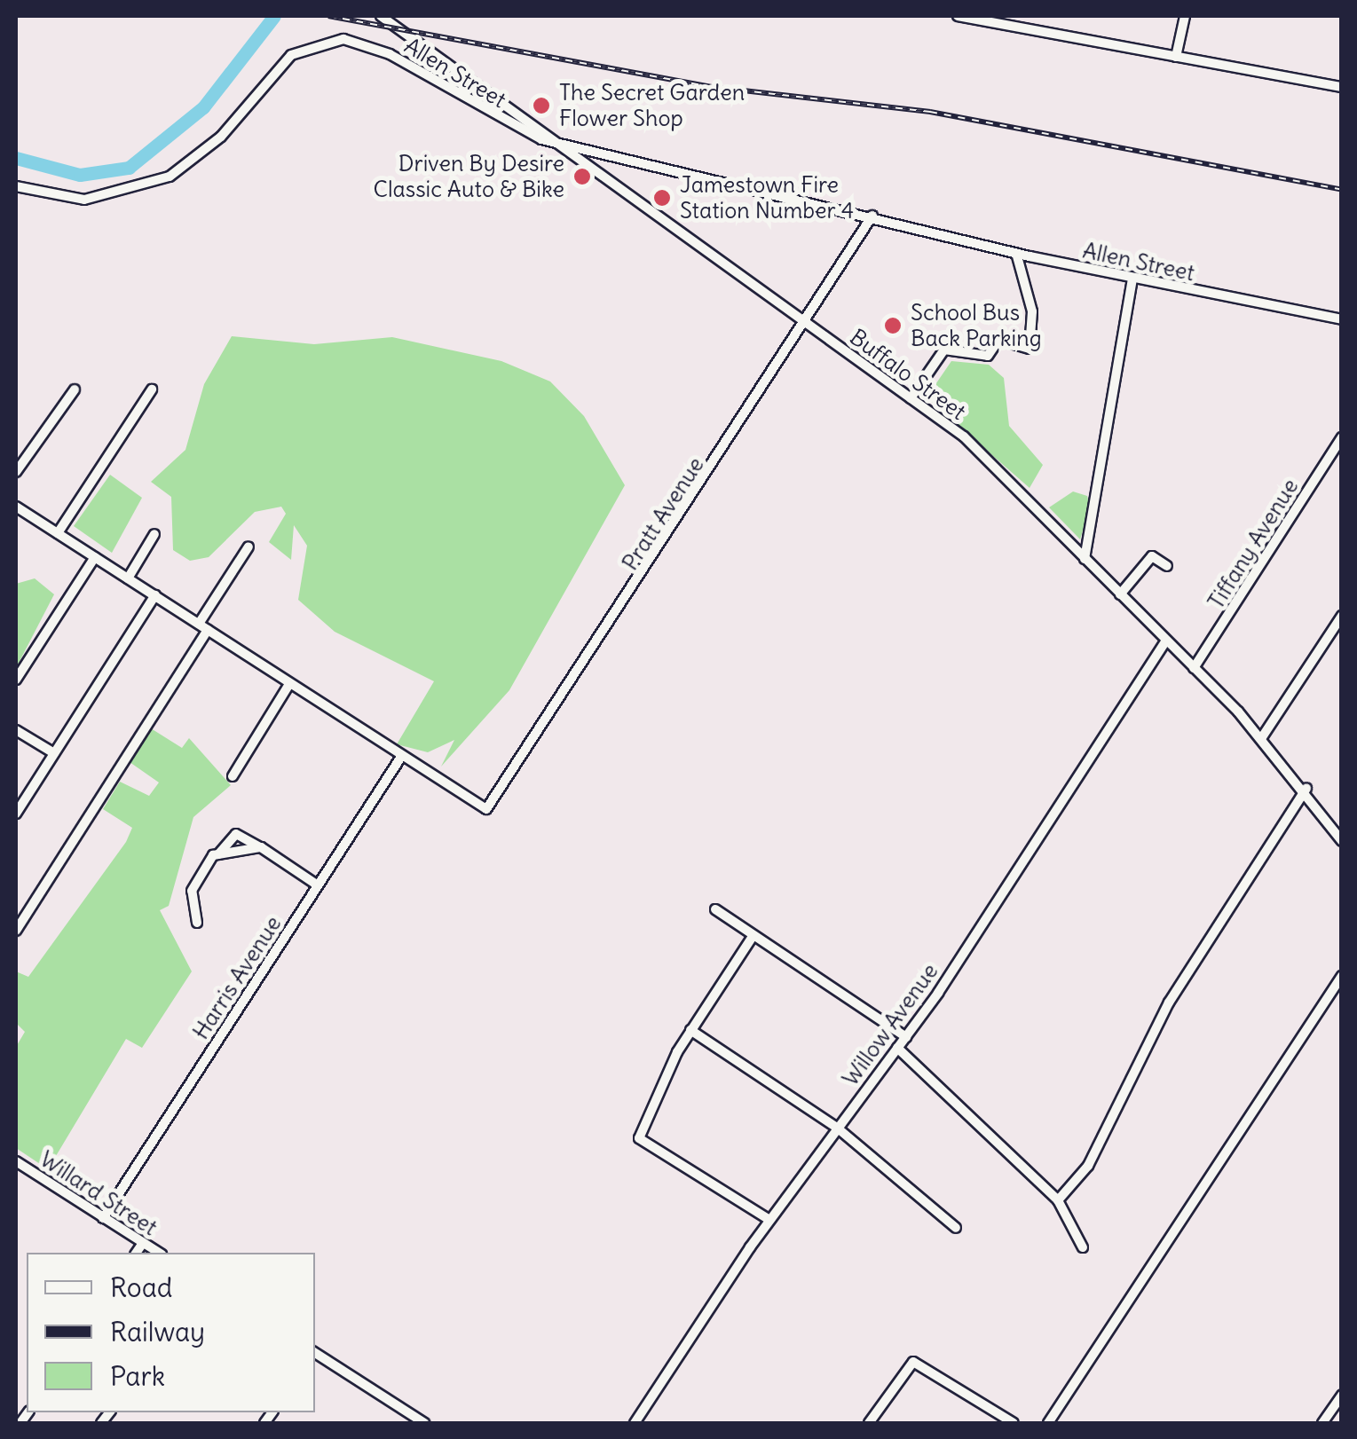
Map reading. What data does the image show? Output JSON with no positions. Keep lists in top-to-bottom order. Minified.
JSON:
{"streets":{"street":["Allen Street","Buffalo Street","Pratt Avenue","Tiffany Avenue","Harris Avenue","Willow Avenue","Willard Street"]},"crossings":[["Allen Street","Buffalo Street"],["Allen Street","Pratt Avenue"],["Buffalo Street","Pratt Avenue"],["Buffalo Street","Tiffany Avenue"],["Buffalo Street","Willow Avenue"],["Pratt Avenue","Harris Avenue"],["Harris Avenue","Willard Street"]],"places":["The Secret Garden Flower Shop","Driven By Desire Classic Auto & Bike","Jamestown Fire Station Number 4","School Bus Back Parking"],"legend":["Road","Railway","Park"]}
